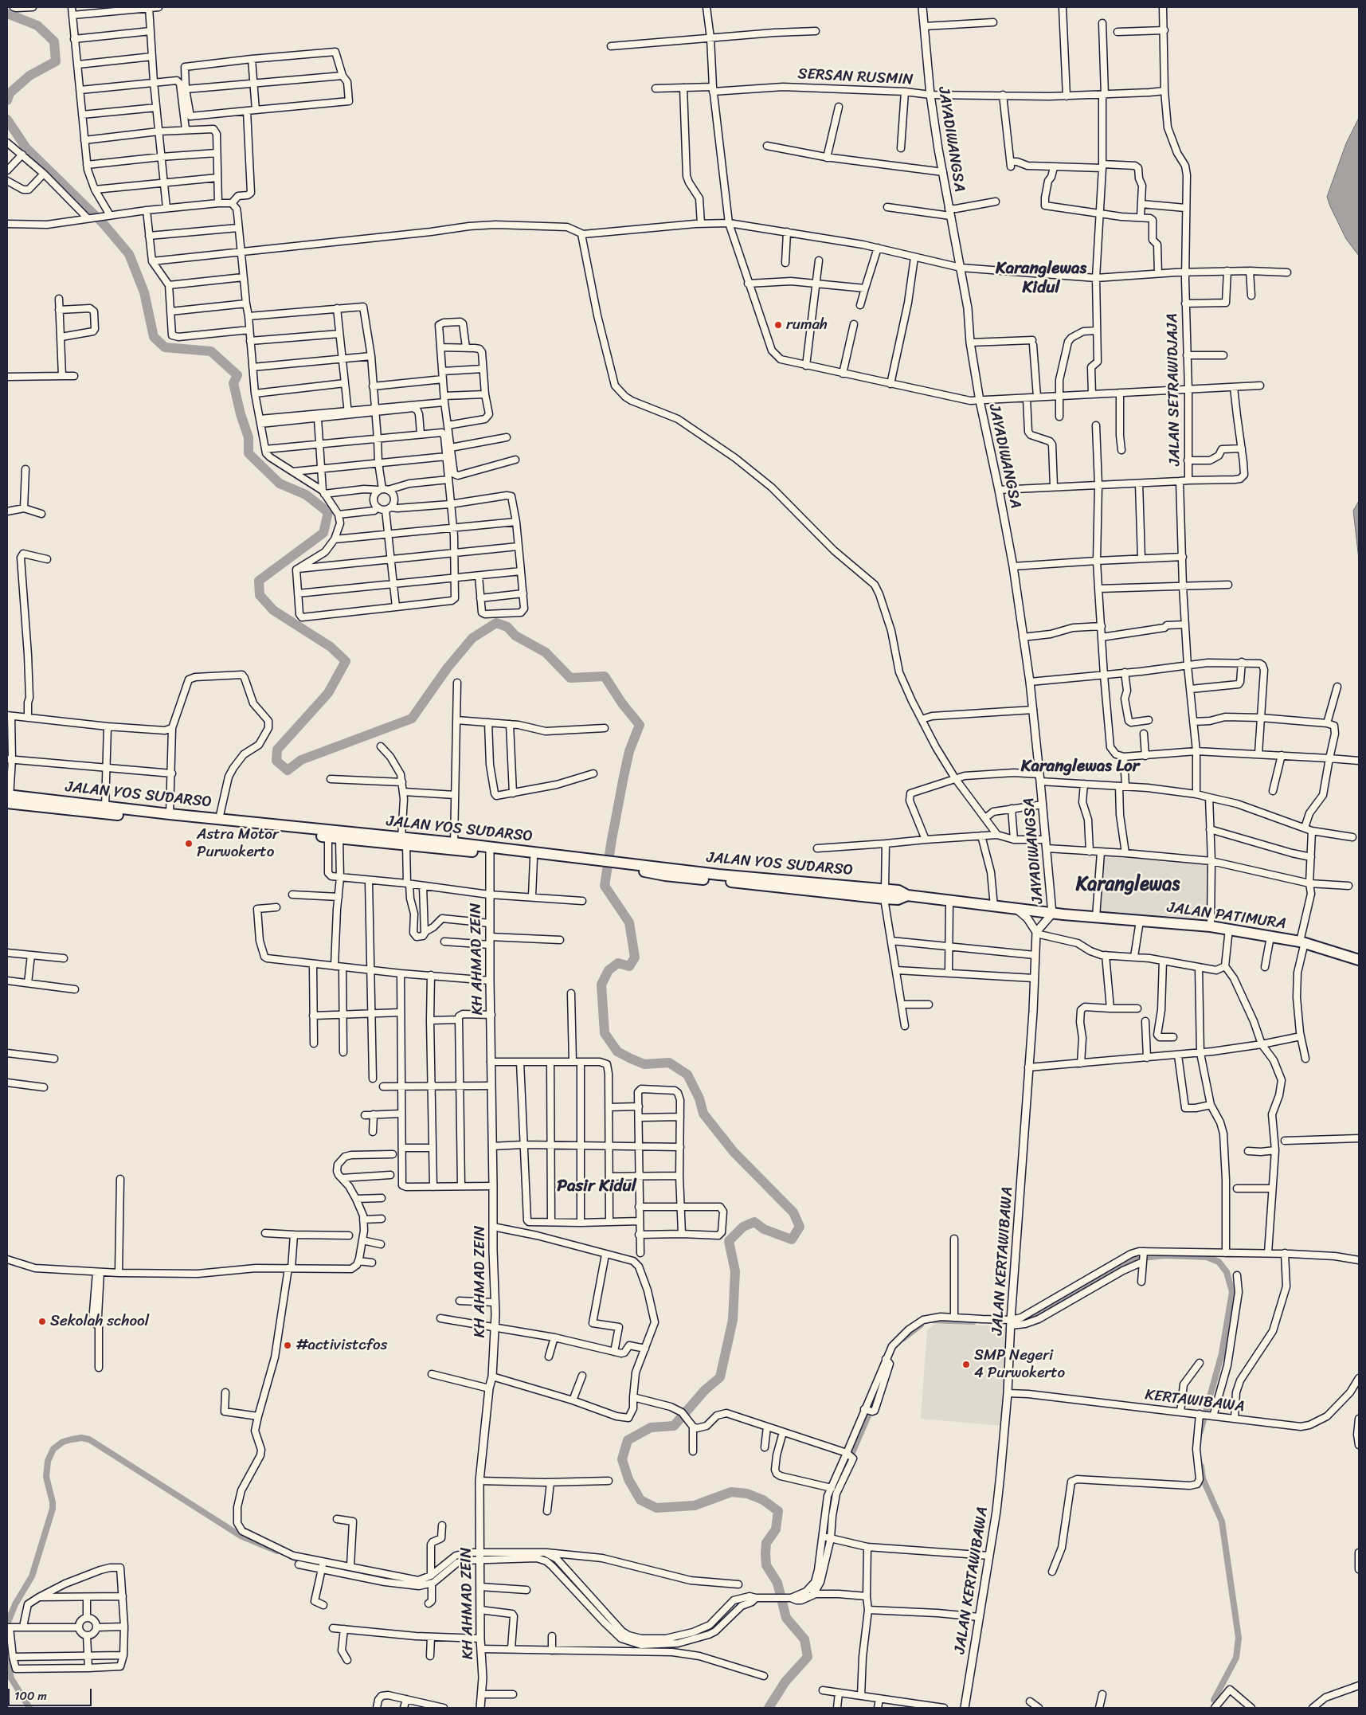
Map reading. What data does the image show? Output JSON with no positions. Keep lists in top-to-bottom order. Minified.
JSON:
{"streets":{"highway":["JALAN YOS SUDARSO","JALAN PATIMURA"],"street":["SERSAN RUSMIN","JAYADIWANGSA","JALAN SETRAWIDJAJA","KH AHMAD ZEIN","JALAN KERTAWIBAWA","KERTAWIBAWA"]},"crossings":[["SERSAN RUSMIN","JAYADIWANGSA"],["SERSAN RUSMIN","JALAN SETRAWIDJAJA"],["JAYADIWANGSA","JALAN YOS SUDARSO"],["JAYADIWANGSA","JALAN PATIMURA"],["JALAN YOS SUDARSO","JALAN PATIMURA"],["JALAN YOS SUDARSO","KH AHMAD ZEIN"],["JALAN KERTAWIBAWA","KERTAWIBAWA"]],"districts":["Karanglewas Kidul","Karanglewas Lor","Karanglewas","Pasir Kidul"],"places":["rumah","Astra Motor Purwokerto","Sekolah school","#activistcfos","SMP Negeri 4 Purwokerto"],"scale_bar":"100 m"}
